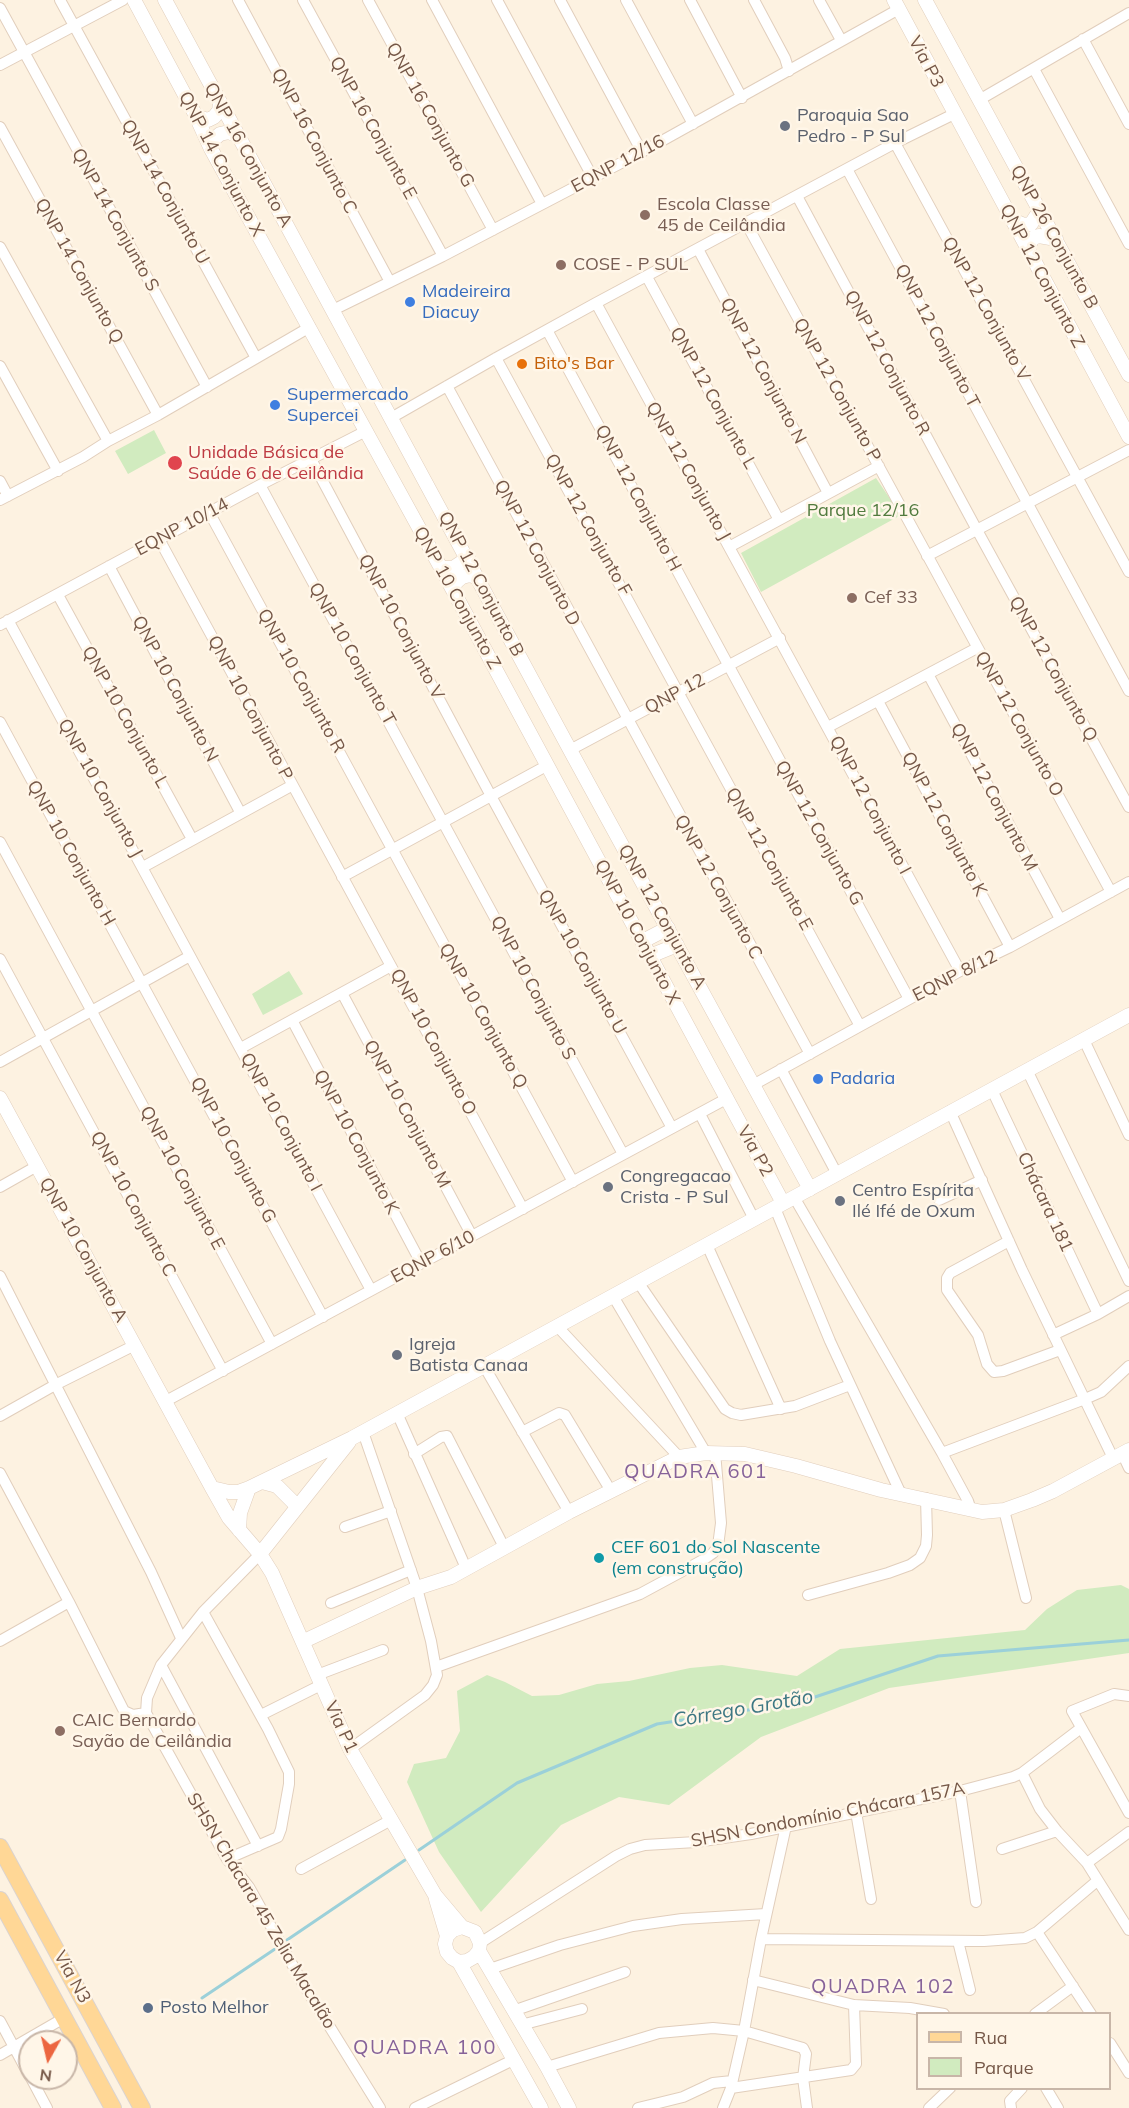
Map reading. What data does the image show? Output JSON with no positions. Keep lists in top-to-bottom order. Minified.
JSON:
{"streets":{"main road":["Via N3"],"street":["Via P3","QNP 16 Conjunto G","QNP 16 Conjunto E","QNP 16 Conjunto C","QNP 16 Conjunto A","QNP 14 Conjunto X","EQNP 12/16","QNP 14 Conjunto U","QNP 14 Conjunto S","QNP 26 Conjunto B","QNP 14 Conjunto Q","QNP 12 Conjunto Z","QNP 12 Conjunto V","QNP 12 Conjunto T","QNP 12 Conjunto R","QNP 12 Conjunto N","QNP 12 Conjunto P","QNP 12 Conjunto L","QNP 12 Conjunto J","QNP 12 Conjunto H","QNP 12 Conjunto F","EQNP 10/14","QNP 12 Conjunto D","QNP 12 Conjunto B","QNP 10 Conjunto Z","QNP 10 Conjunto V","QNP 10 Conjunto T","QNP 12 Conjunto Q","QNP 10 Conjunto R","QNP 10 Conjunto N","QNP 12","QNP 10 Conjunto P","QNP 10 Conjunto L","QNP 12 Conjunto O","QNP 10 Conjunto J","QNP 12 Conjunto M","QNP 12 Conjunto I","QNP 12 Conjunto K","QNP 12 Conjunto G","QNP 10 Conjunto H","QNP 12 Conjunto E","QNP 12 Conjunto C","QNP 12 Conjunto A","QNP 10 Conjunto X","QNP 10 Conjunto U","EQNP 8/12","QNP 10 Conjunto S","QNP 10 Conjunto Q","QNP 10 Conjunto O","QNP 10 Conjunto M","QNP 10 Conjunto I","QNP 10 Conjunto K","QNP 10 Conjunto G","Via P2","QNP 10 Conjunto E","Chácara 181","QNP 10 Conjunto C","QNP 10 Conjunto A","EQNP 6/10","Via P1","SHSN Condomínio Chácara 157A","SHSN Chácara 45 Zelia Macalão"]},"crossings":[["Via P3","EQNP 12/16"],["Via P3","QNP 26 Conjunto B"],["Via P3","QNP 12 Conjunto Z"],["QNP 16 Conjunto G","EQNP 12/16"],["QNP 16 Conjunto E","EQNP 12/16"],["QNP 16 Conjunto C","EQNP 12/16"],["QNP 16 Conjunto A","EQNP 12/16"],["QNP 12 Conjunto R","QNP 12 Conjunto Q"],["QNP 12 Conjunto P","QNP 12 Conjunto O"],["QNP 12 Conjunto J","QNP 12"],["QNP 12 Conjunto J","QNP 12 Conjunto I"],["QNP 12 Conjunto H","QNP 12"],["QNP 12 Conjunto H","QNP 12 Conjunto G"],["QNP 12 Conjunto F","QNP 12"],["QNP 12 Conjunto F","QNP 12 Conjunto E"],["EQNP 10/14","QNP 10 Conjunto Z"],["EQNP 10/14","QNP 10 Conjunto V"],["EQNP 10/14","QNP 10 Conjunto T"],["EQNP 10/14","QNP 10 Conjunto R"],["EQNP 10/14","QNP 10 Conjunto N"],["EQNP 10/14","QNP 10 Conjunto P"],["EQNP 10/14","QNP 10 Conjunto L"],["EQNP 10/14","QNP 10 Conjunto J"],["QNP 12 Conjunto D","QNP 12"],["QNP 12 Conjunto D","QNP 12 Conjunto C"],["QNP 12 Conjunto B","QNP 12"],["QNP 12 Conjunto B","QNP 12 Conjunto A"],["QNP 10 Conjunto Z","QNP 10 Conjunto X"],["QNP 10 Conjunto V","QNP 10 Conjunto U"],["QNP 10 Conjunto T","QNP 10 Conjunto S"],["QNP 10 Conjunto R","QNP 10 Conjunto Q"],["QNP 12","QNP 12 Conjunto I"],["QNP 12","QNP 12 Conjunto G"],["QNP 12","QNP 12 Conjunto E"],["QNP 12","QNP 12 Conjunto C"],["QNP 12","QNP 12 Conjunto A"],["QNP 10 Conjunto P","QNP 10 Conjunto O"],["QNP 12 Conjunto O","EQNP 8/12"],["QNP 10 Conjunto J","QNP 10 Conjunto I"],["QNP 12 Conjunto M","EQNP 8/12"],["QNP 12 Conjunto I","EQNP 8/12"],["QNP 12 Conjunto K","EQNP 8/12"],["QNP 12 Conjunto G","EQNP 8/12"],["QNP 10 Conjunto H","QNP 10 Conjunto G"],["QNP 12 Conjunto E","EQNP 8/12"],["QNP 12 Conjunto C","EQNP 8/12"],["QNP 12 Conjunto A","EQNP 8/12"],["QNP 12 Conjunto A","Via P2"],["QNP 10 Conjunto X","Via P2"],["QNP 10 Conjunto X","EQNP 6/10"],["QNP 10 Conjunto U","EQNP 6/10"],["EQNP 8/12","Via P2"],["QNP 10 Conjunto S","EQNP 6/10"],["QNP 10 Conjunto Q","EQNP 6/10"],["QNP 10 Conjunto O","EQNP 6/10"],["QNP 10 Conjunto M","EQNP 6/10"],["QNP 10 Conjunto I","EQNP 6/10"],["QNP 10 Conjunto K","EQNP 6/10"],["QNP 10 Conjunto G","EQNP 6/10"],["Via P2","EQNP 6/10"],["QNP 10 Conjunto E","EQNP 6/10"],["QNP 10 Conjunto C","EQNP 6/10"],["QNP 10 Conjunto A","EQNP 6/10"],["Via P1","SHSN Condomínio Chácara 157A"]],"districts":["QUADRA 601","QUADRA 102","QUADRA 100"],"water":["Córrego Grotão"],"parks":["Parque 12/16"],"places":["Paroquia Sao Pedro - P Sul","Escola Classe 45 de Ceilândia","COSE - P SUL","Madeireira Diacuy","Bito's Bar","Supermercado Supercei","Unidade Básica de Saúde 6 de Ceilândia","Cef 33","Padaria","Congregacao Crista - P Sul","Centro Espírita Ilé Ifé de Oxum","Igreja Batista Canaa","CEF 601 do Sol Nascente (em construção)","CAIC Bernardo Sayão de Ceilândia","Posto Melhor"],"legend":["Rua","Parque"],"north":"bottom"}
